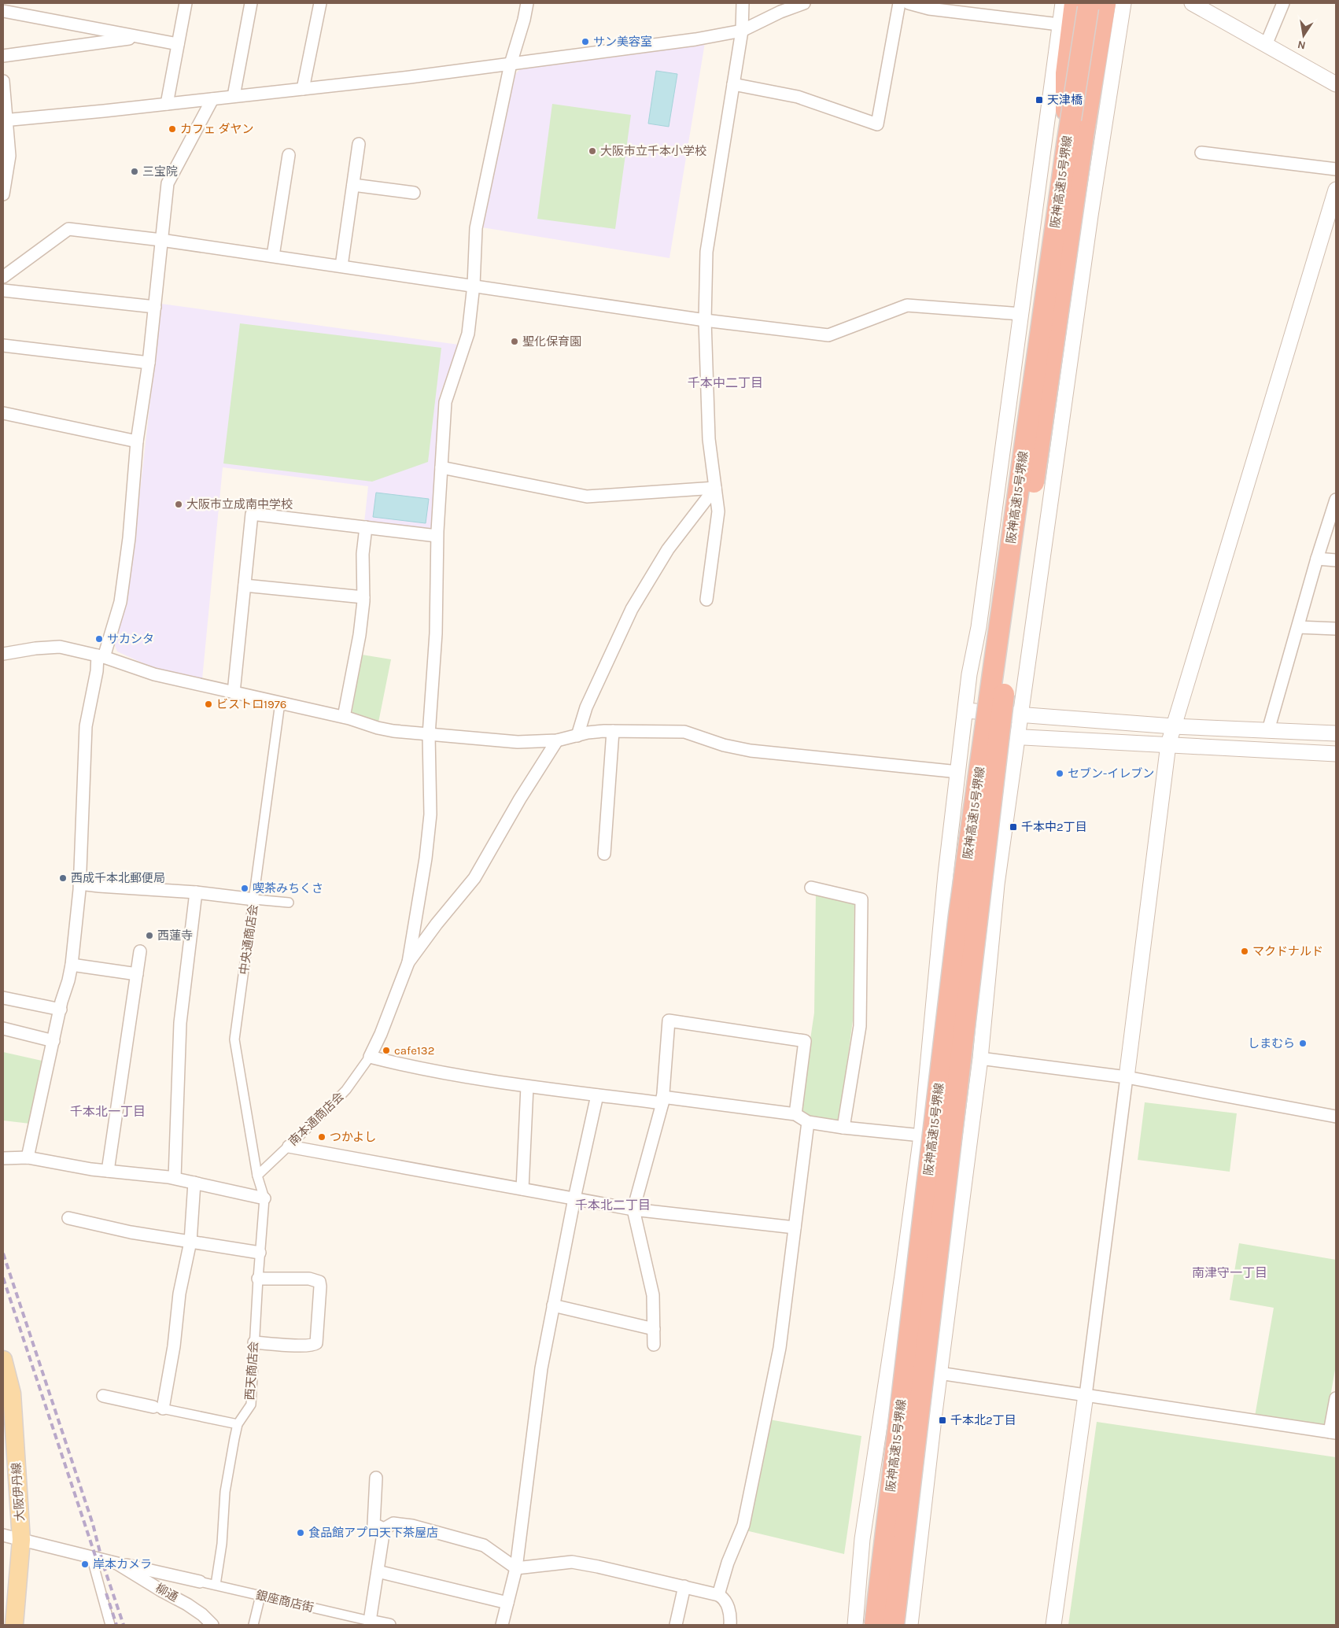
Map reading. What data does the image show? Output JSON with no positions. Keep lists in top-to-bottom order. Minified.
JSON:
{"streets":{"highway":["阪神高速15号堺線"],"main road":["大阪伊丹線"],"street":["中央通商店会","南本通商店会","西天商店会","柳通","銀座商店街"]},"crossings":[["中央通商店会","南本通商店会"],["中央通商店会","西天商店会"],["南本通商店会","西天商店会"],["西天商店会","銀座商店街"],["大阪伊丹線","柳通"]],"districts":["千本中二丁目","千本北一丁目","千本北二丁目","南津守一丁目"],"places":{"other":["サン美容室","カフェ ダヤン","大阪市立千本小学校","三宝院","聖化保育園","大阪市立成南中学校","サカシタ","ビストロ1976","セブン-イレブン","西成千本北郵便局","喫茶みちくさ","西蓮寺","マクドナルド","しまむら","cafe132","つかよし","食品館アプロ天下茶屋店","岸本カメラ"],"transit":["天津橋","千本中2丁目","千本北2丁目"]},"north":"bottom"}
